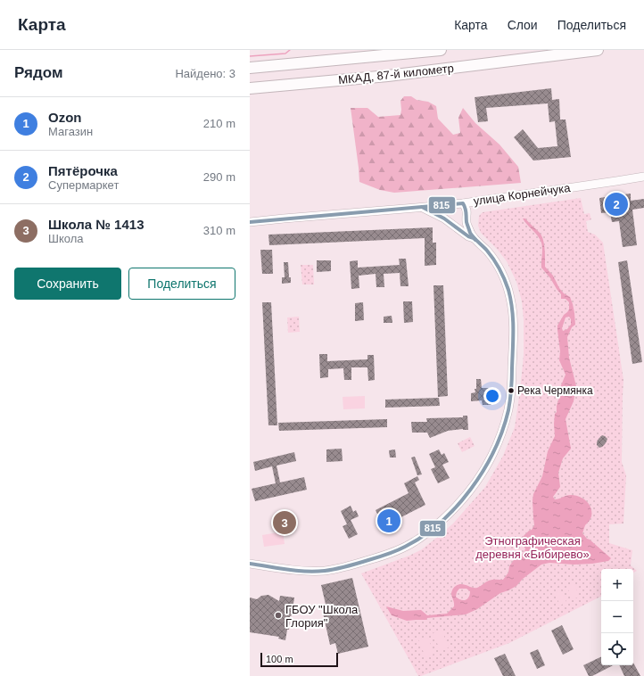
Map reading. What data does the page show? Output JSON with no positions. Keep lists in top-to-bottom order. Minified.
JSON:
{"streets":{"highway":["МКАД, 87-й километр"],"street":["улица Корнейчука"]},"parks":["Этнографическая деревня «Бибирево»"],"places":["Река Чермянка","ГБОУ \"Школа Глория\""],"lines":["transit line 815"],"scale_bar":"100 m","page":{"header":"Карта","nav":["Карта","Слои","Поделиться"],"heading":["Рядом","Найдено: 3"],"list":[{"mark":"1","name":"Ozon","note":"Магазин","value":"210 m"},{"mark":"2","name":"Пятёрочка","note":"Супермаркет","value":"290 m"},{"mark":"3","name":"Школа № 1413","note":"Школа","value":"310 m"}],"pins":["2","1","3"],"buttons":["Сохранить","Поделиться"],"map_buttons":["+","−"],"scale":"100 m"}}
